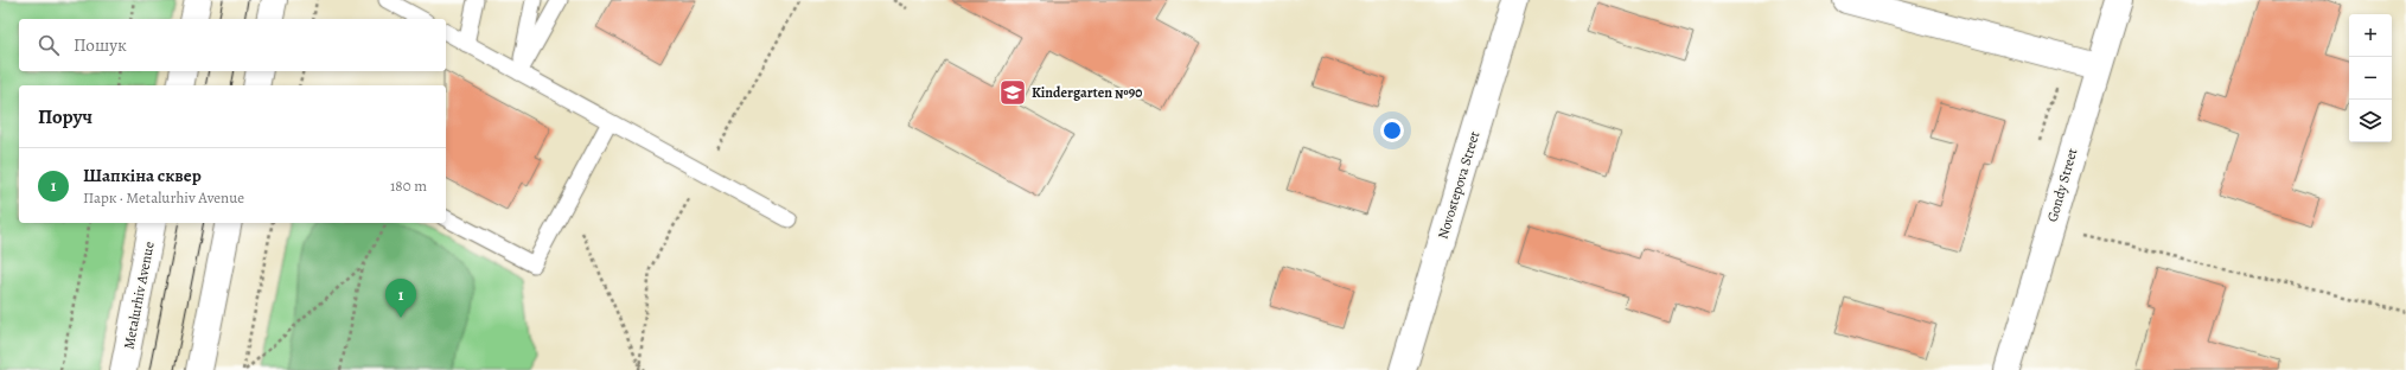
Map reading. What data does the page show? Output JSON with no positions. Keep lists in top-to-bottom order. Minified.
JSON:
{"streets":{"street":["Novostepova Street","Gondy Street","Metalurhiv Avenue"]},"places":{"school or university":["Kindergarten №90"]},"page":{"map_buttons":["+","−"],"search":"Пошук","heading":"Поруч","list":[{"mark":"1","name":"Шапкіна сквер","note":"Парк · Metalurhiv Avenue","value":"180 m"}],"pins":"1"}}
